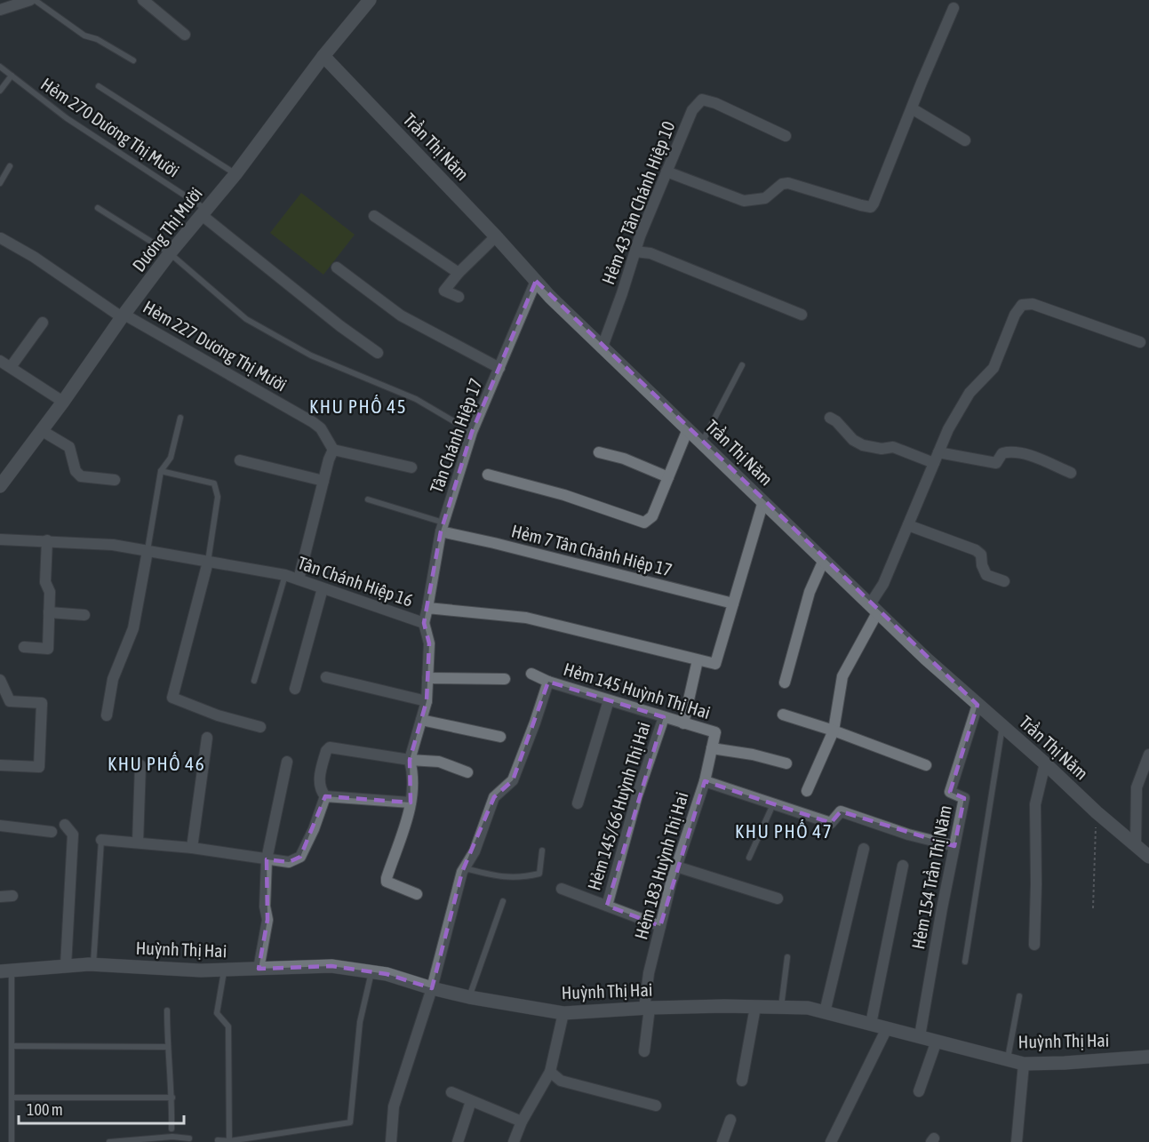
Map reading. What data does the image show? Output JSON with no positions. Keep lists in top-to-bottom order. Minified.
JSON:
{"streets":{"street":["Trần Thị Năm","Hẻm 43 Tân Chánh Hiệp 10","Dương Thị Mười","Hẻm 227 Dương Thị Mười","Tân Chánh Hiệp 17","Hẻm 7 Tân Chánh Hiệp 17","Tân Chánh Hiệp 16","Hẻm 145 Huỳnh Thị Hai","Hẻm 145/66 Huỳnh Thị Hai","Hẻm 183 Huỳnh Thị Hai","Hẻm 154 Trần Thị Năm","Huỳnh Thị Hai"],"lane":["Hẻm 270 Dương Thị Mười"]},"crossings":[["Hẻm 270 Dương Thị Mười","Dương Thị Mười"],["Trần Thị Năm","Hẻm 43 Tân Chánh Hiệp 10"],["Trần Thị Năm","Dương Thị Mười"],["Trần Thị Năm","Tân Chánh Hiệp 17"],["Trần Thị Năm","Hẻm 154 Trần Thị Năm"],["Dương Thị Mười","Hẻm 227 Dương Thị Mười"],["Tân Chánh Hiệp 17","Hẻm 7 Tân Chánh Hiệp 17"],["Tân Chánh Hiệp 17","Tân Chánh Hiệp 16"],["Hẻm 7 Tân Chánh Hiệp 17","Tân Chánh Hiệp 16"],["Hẻm 145 Huỳnh Thị Hai","Hẻm 145/66 Huỳnh Thị Hai"],["Hẻm 145 Huỳnh Thị Hai","Hẻm 183 Huỳnh Thị Hai"],["Hẻm 145 Huỳnh Thị Hai","Huỳnh Thị Hai"],["Hẻm 183 Huỳnh Thị Hai","Huỳnh Thị Hai"],["Hẻm 154 Trần Thị Năm","Huỳnh Thị Hai"]],"districts":["KHU PHỐ 45","KHU PHỐ 46","KHU PHỐ 47"],"scale_bar":"100 m"}
